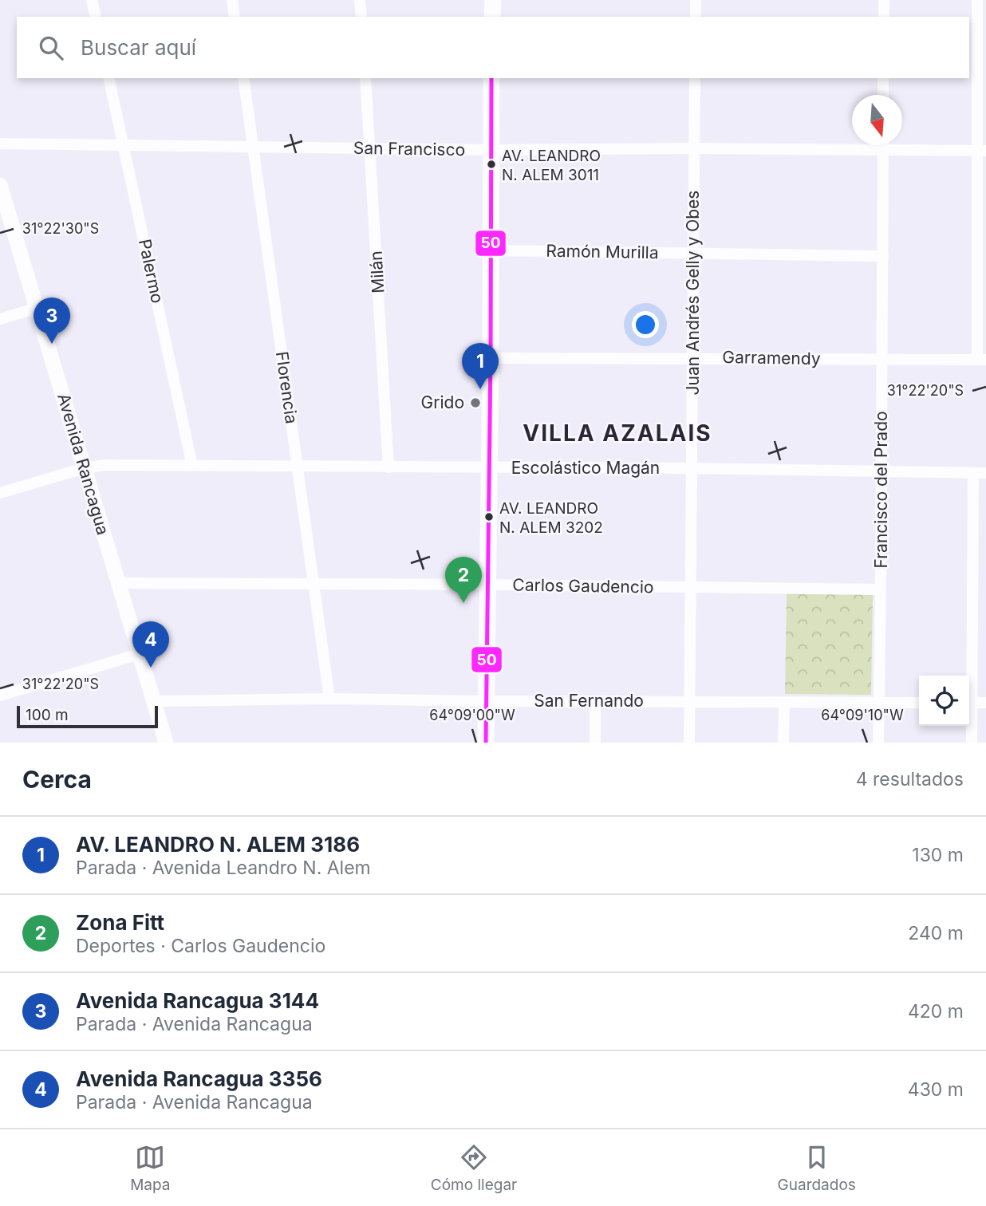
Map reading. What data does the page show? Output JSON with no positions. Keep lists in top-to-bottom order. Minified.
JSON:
{"streets":{"main road":["Avenida Rancagua"],"street":["San Francisco","Ramón Murilla","Palermo","Milán","Juan Andrés Gelly y Obes","Garramendy","Florencia","Escolástico Magán","Francisco del Prado","Carlos Gaudencio","San Fernando"]},"crossings":[["San Francisco","Palermo"],["San Francisco","Milán"],["San Francisco","Juan Andrés Gelly y Obes"],["San Francisco","Florencia"],["San Francisco","Francisco del Prado"],["Ramón Murilla","Juan Andrés Gelly y Obes"],["Ramón Murilla","Francisco del Prado"],["Palermo","Escolástico Magán"],["Milán","Escolástico Magán"],["Juan Andrés Gelly y Obes","Garramendy"],["Juan Andrés Gelly y Obes","Escolástico Magán"],["Juan Andrés Gelly y Obes","Carlos Gaudencio"],["Juan Andrés Gelly y Obes","San Fernando"],["Garramendy","Francisco del Prado"],["Florencia","Escolástico Magán"],["Florencia","Carlos Gaudencio"],["Florencia","San Fernando"],["Avenida Rancagua","Escolástico Magán"],["Avenida Rancagua","Carlos Gaudencio"],["Avenida Rancagua","San Fernando"],["Escolástico Magán","Francisco del Prado"],["Francisco del Prado","Carlos Gaudencio"],["Francisco del Prado","San Fernando"]],"districts":["VILLA AZALAIS"],"places":["AV. LEANDRO N. ALEM 3011","Grido","AV. LEANDRO N. ALEM 3202"],"lines":["transit line 50"],"scale_bar":"100 m","north":"bottom","page":{"search":"Buscar aquí","pins":["3","1","2","4"],"scale":"100 m","heading":["Cerca","4 resultados"],"list":[{"mark":"1","name":"AV. LEANDRO N. ALEM 3186","note":"Parada · Avenida Leandro N. Alem","value":"130 m"},{"mark":"2","name":"Zona Fitt","note":"Deportes · Carlos Gaudencio","value":"240 m"},{"mark":"3","name":"Avenida Rancagua 3144","note":"Parada · Avenida Rancagua","value":"420 m"},{"mark":"4","name":"Avenida Rancagua 3356","note":"Parada · Avenida Rancagua","value":"430 m"}],"nav":["Mapa","Cómo llegar","Guardados"]},"coordinates":["31°22'30\"S","31°22'20\"S","64°09'00\"W","64°09'10\"W"]}
